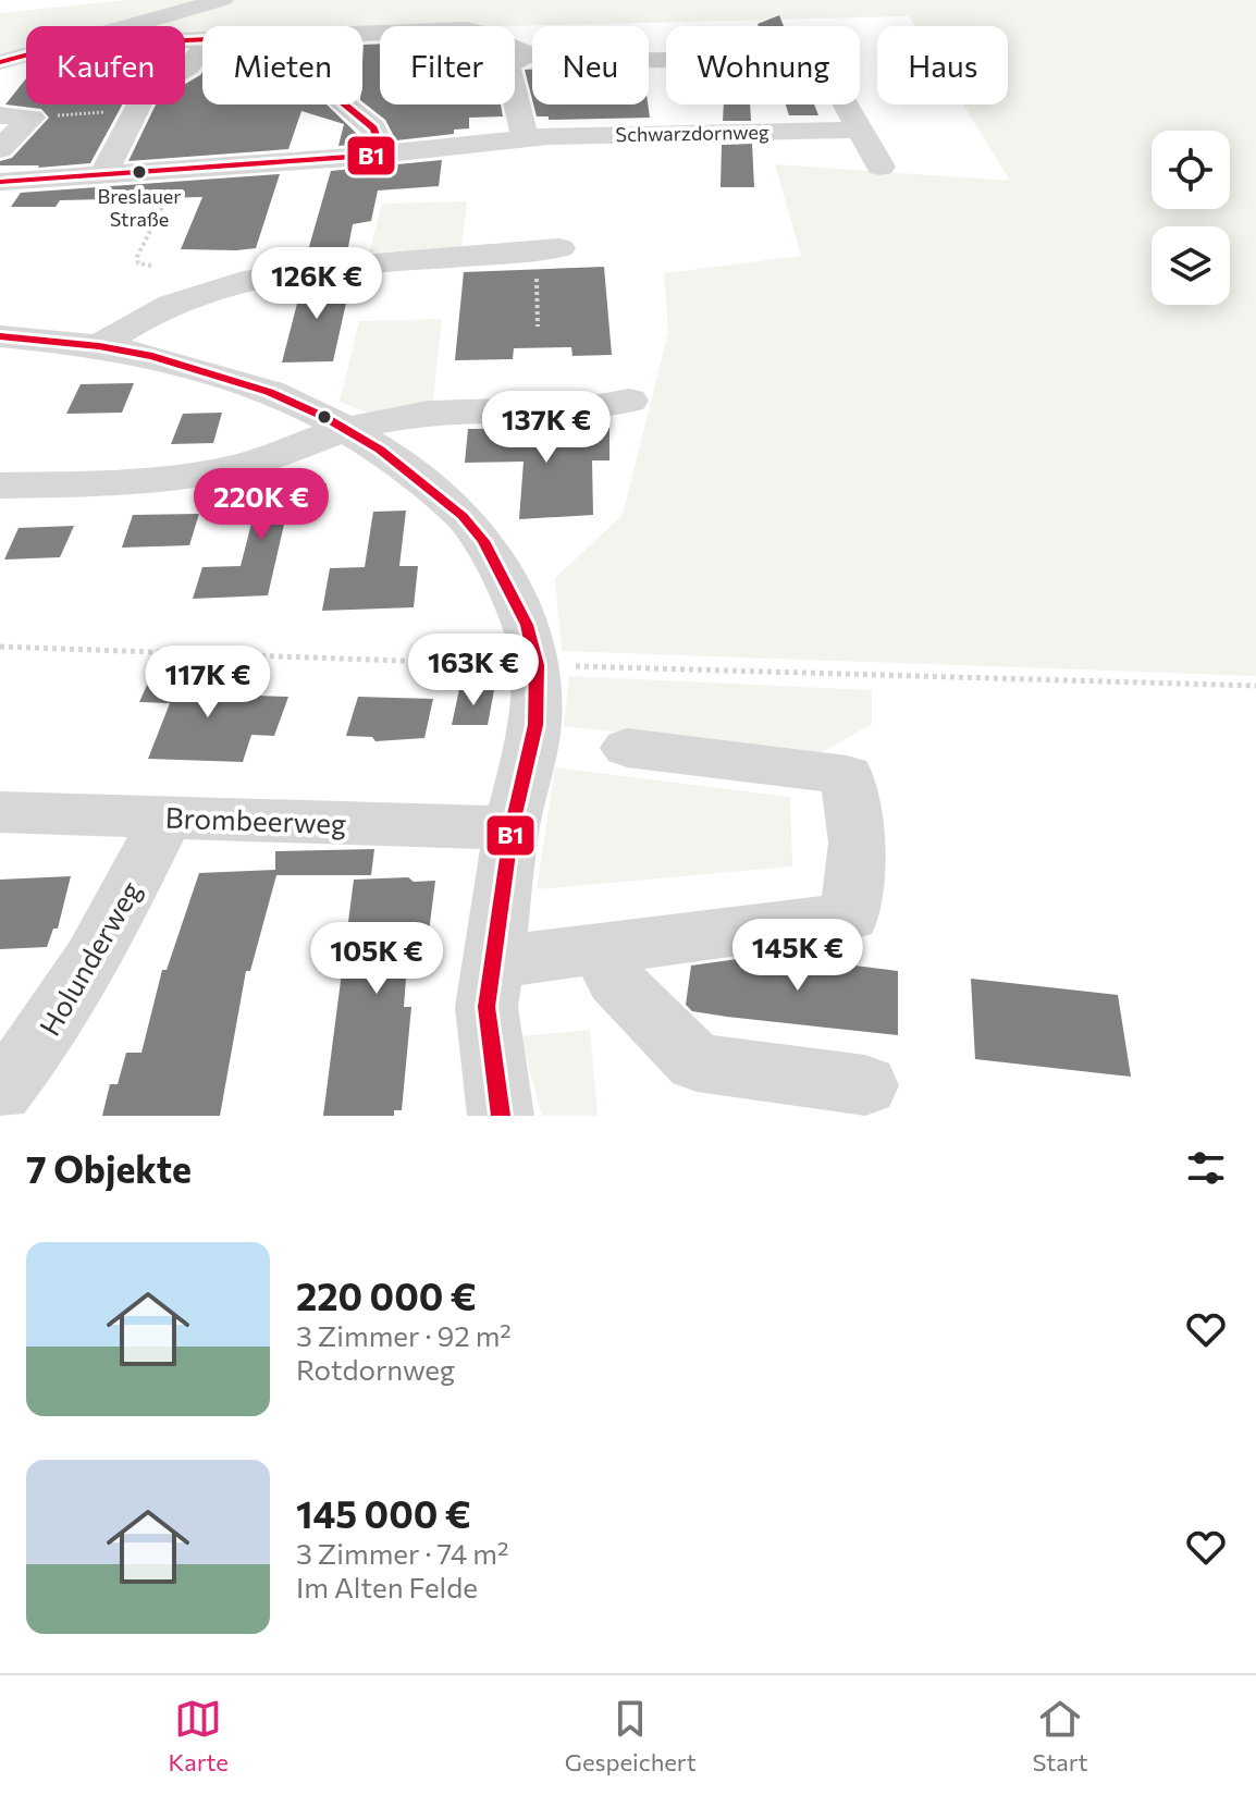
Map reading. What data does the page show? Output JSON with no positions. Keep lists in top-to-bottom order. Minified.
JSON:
{"streets":{"street":["Schwarzdornweg","Brombeerweg","Holunderweg"]},"crossings":[["Brombeerweg","Holunderweg"]],"places":["Breslauer Straße"],"lines":["transit line B1"],"page":{"chip":["Kaufen","Mieten","Filter","Neu","Wohnung","Haus"],"price":["126K €","137K €","220K €","163K €","117K €","145K €","105K €"],"heading":"7 Objekte","list":[{"name":"220 000 €","note":"3 Zimmer · 92 m² · Rotdornweg"},{"name":"145 000 €","note":"3 Zimmer · 74 m² · Im Alten Felde"}],"tabs":["Karte","Gespeichert","Start"]}}
